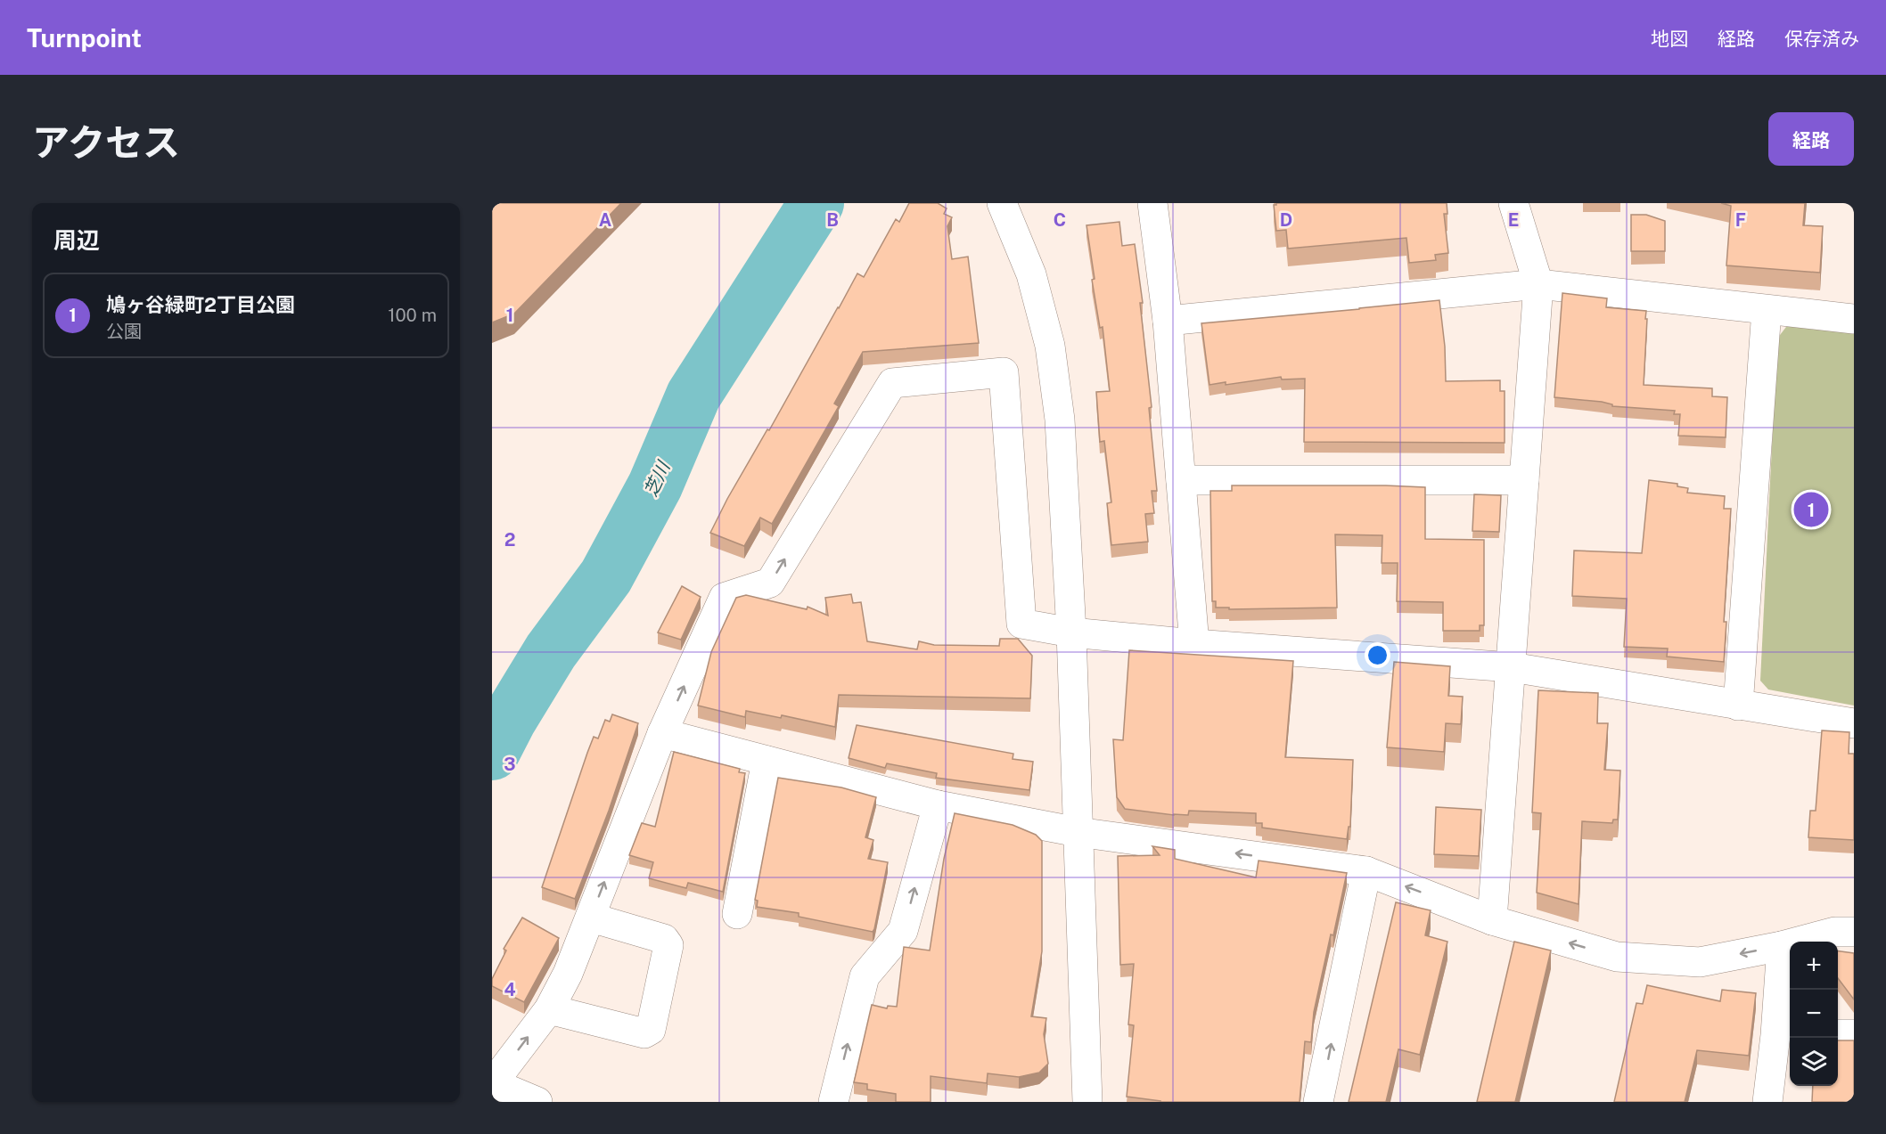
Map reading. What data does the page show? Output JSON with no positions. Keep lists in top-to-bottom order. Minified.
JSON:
{"water":["芝川"],"page":{"header":"Turnpoint","nav":["地図","経路","保存済み"],"title":"アクセス","buttons":"経路","heading":"周辺","list":[{"mark":"1","name":"鳩ヶ谷緑町2丁目公園","note":"公園","value":"100 m"}],"pins":"1","map_buttons":["+","−"]},"grid":{"columns":["A","B","C","D","E","F"],"rows":["1","2","3","4"]}}
